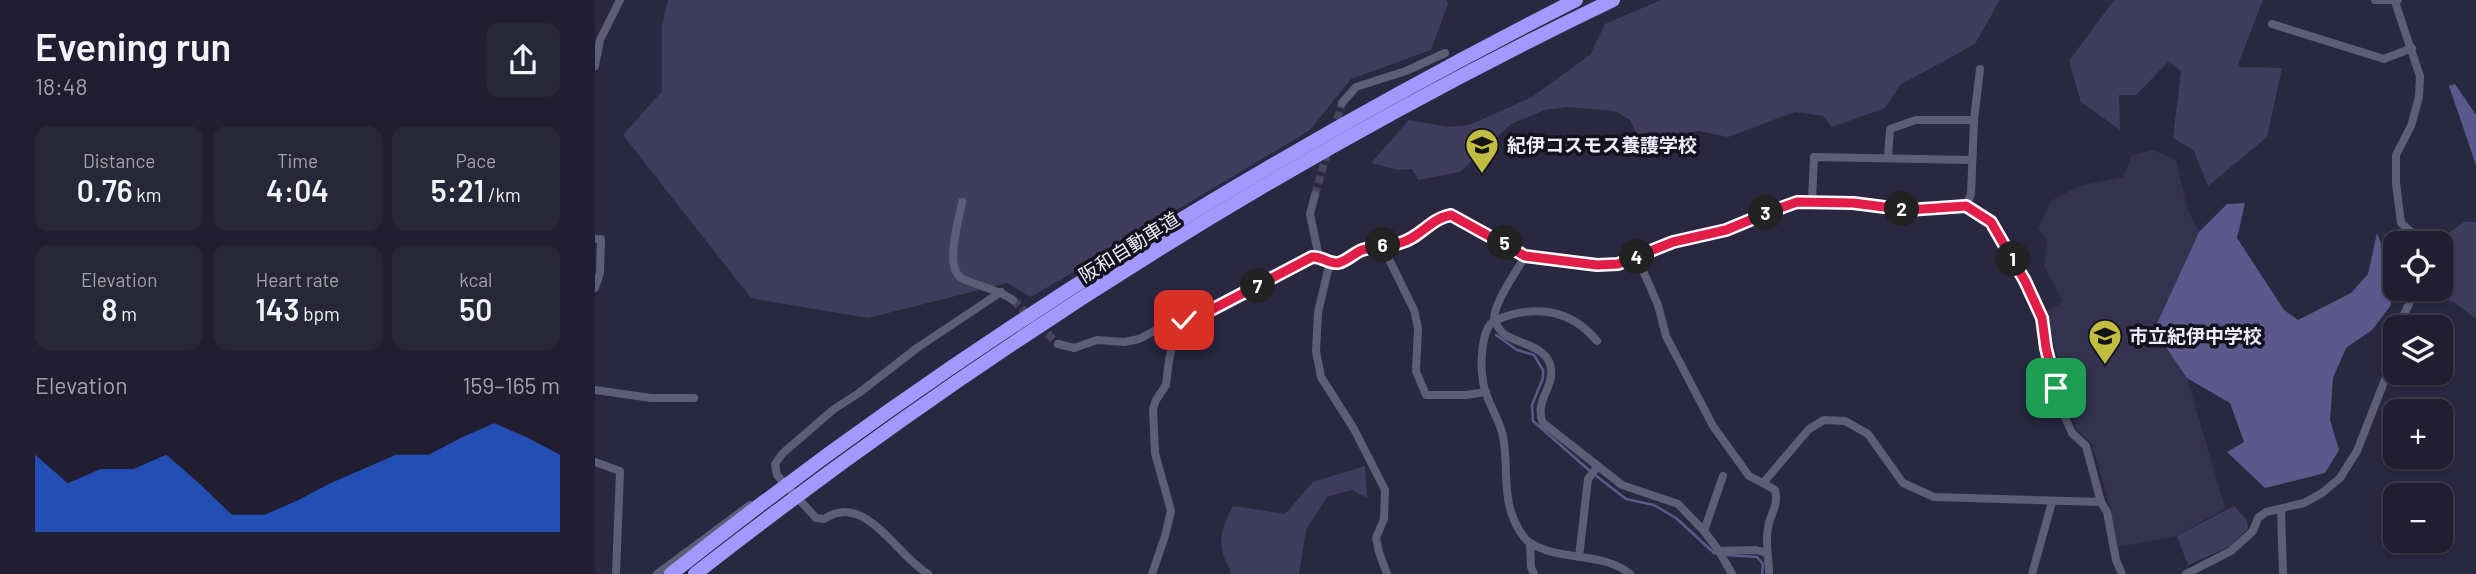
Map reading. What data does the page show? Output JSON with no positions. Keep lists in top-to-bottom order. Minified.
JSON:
{"streets":{"highway":["阪和自動車道"]},"places":{"school or university":["紀伊コスモス養護学校","市立紀伊中学校"]},"page":{"heading":["Evening run","18:48"],"stats":[["Distance","0.76 km"],["Time","4:04"],["Pace","5:21 /km"],["Elevation","8 m"],["Heart rate","143 bpm"],["kcal","50"]],"pins":["2","3","5","6","4","1","7"],"map_buttons":["+","−"],"chart":["Elevation","159–165 m"]}}
